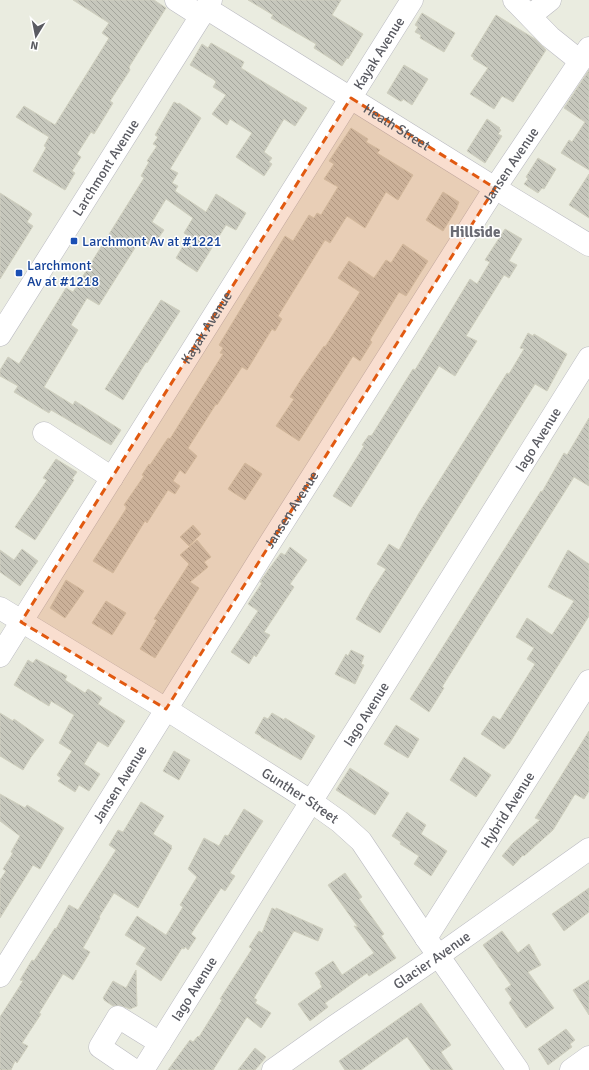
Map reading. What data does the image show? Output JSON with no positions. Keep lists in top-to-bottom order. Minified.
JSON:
{"streets":{"street":["Kayak Avenue","Heath Street","Jansen Avenue","Larchmont Avenue","Iago Avenue","Gunther Street","Hybrid Avenue","Glacier Avenue"]},"crossings":[["Kayak Avenue","Heath Street"],["Kayak Avenue","Gunther Street"],["Heath Street","Jansen Avenue"],["Heath Street","Larchmont Avenue"],["Jansen Avenue","Gunther Street"],["Iago Avenue","Gunther Street"],["Gunther Street","Hybrid Avenue"],["Gunther Street","Glacier Avenue"]],"districts":["Hillside"],"places":{"transit":["Larchmont Av at #1221","Larchmont Av at #1218"]},"north":"bottom"}
